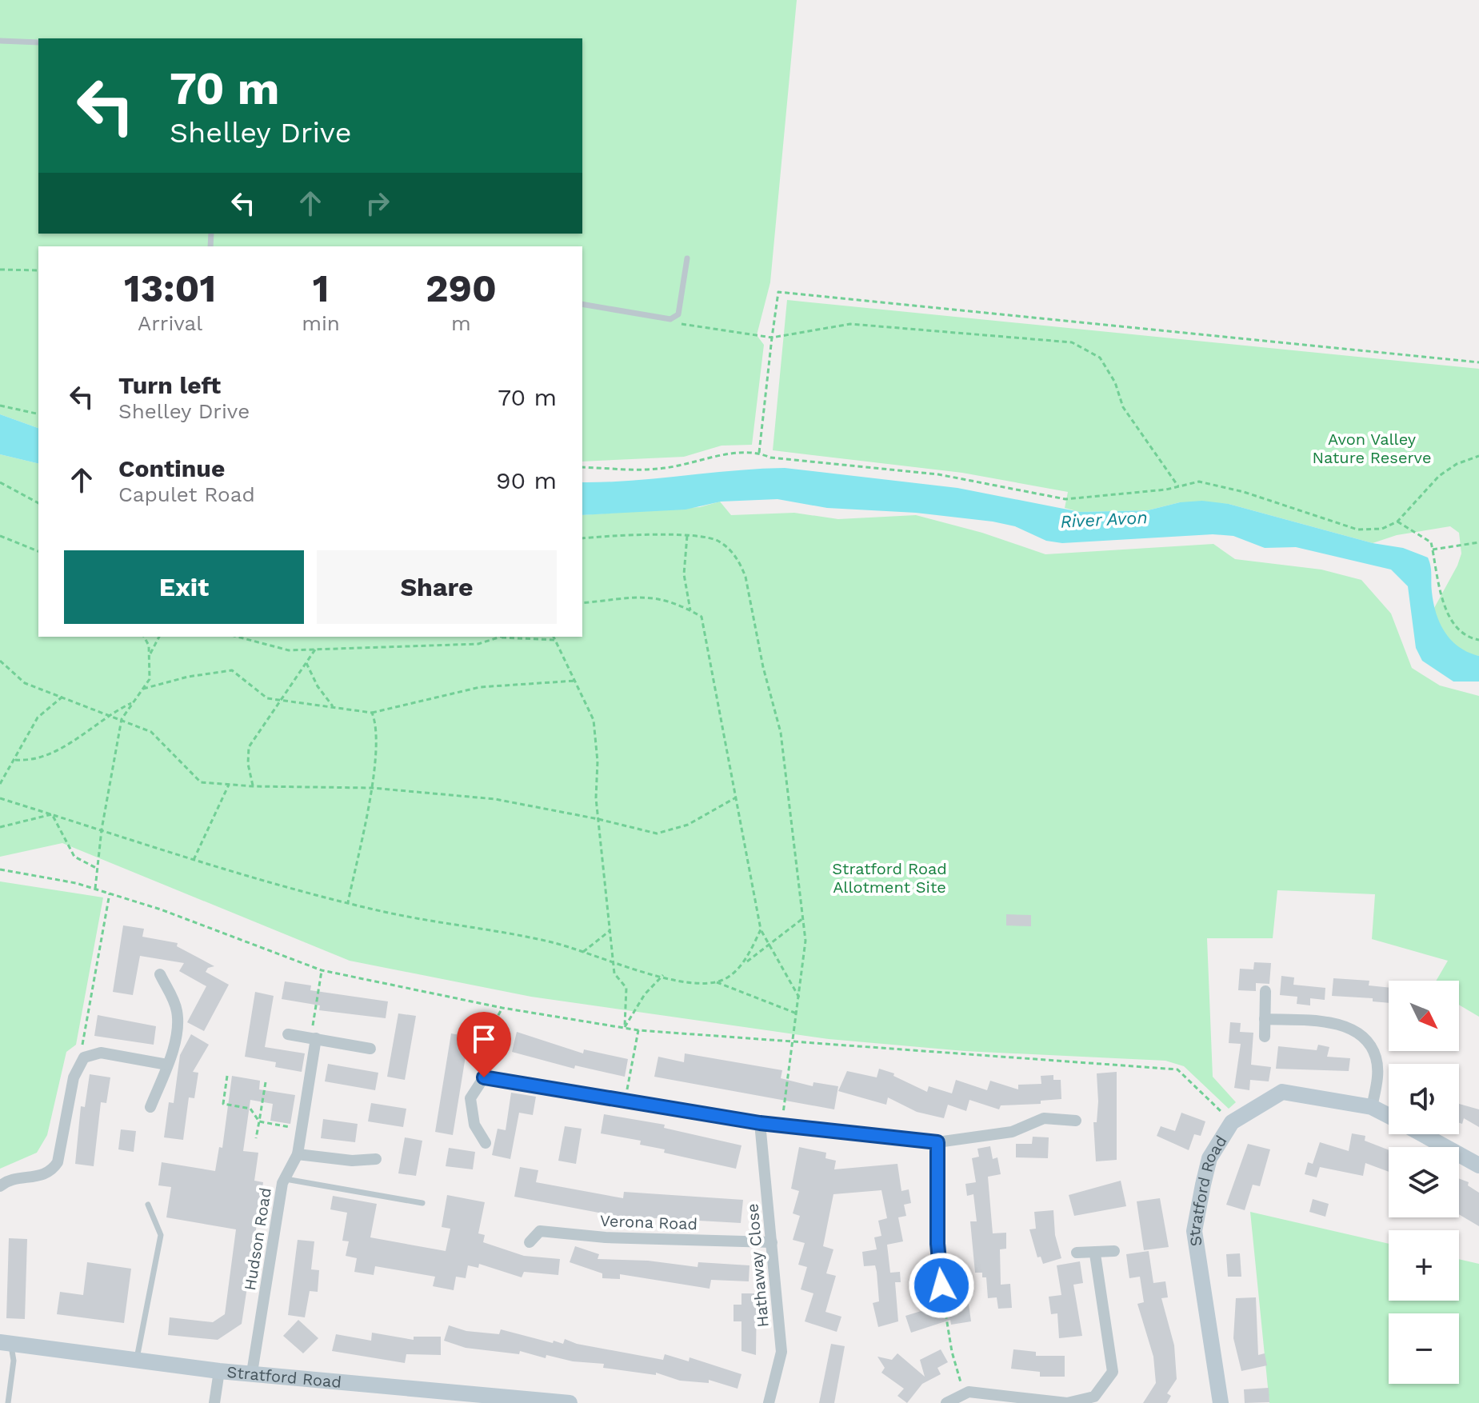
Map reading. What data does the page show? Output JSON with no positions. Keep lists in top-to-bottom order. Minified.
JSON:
{"streets":{"street":["Stratford Road","Verona Road","Hudson Road","Hathaway Close"]},"crossings":[["Stratford Road","Hudson Road"],["Verona Road","Hathaway Close"]],"water":["River Avon"],"parks":["Avon Valley Nature Reserve","Stratford Road Allotment Site"],"north":"bottom right","page":{"turn":["70 m","Shelley Drive"],"eta":["13:01","Arrival","1","min","290","m"],"list":[{"name":"Turn left","note":"Shelley Drive","value":"70 m"},{"name":"Continue","note":"Capulet Road","value":"90 m"}],"buttons":["Exit","Share"],"map_buttons":["+","−"]}}
